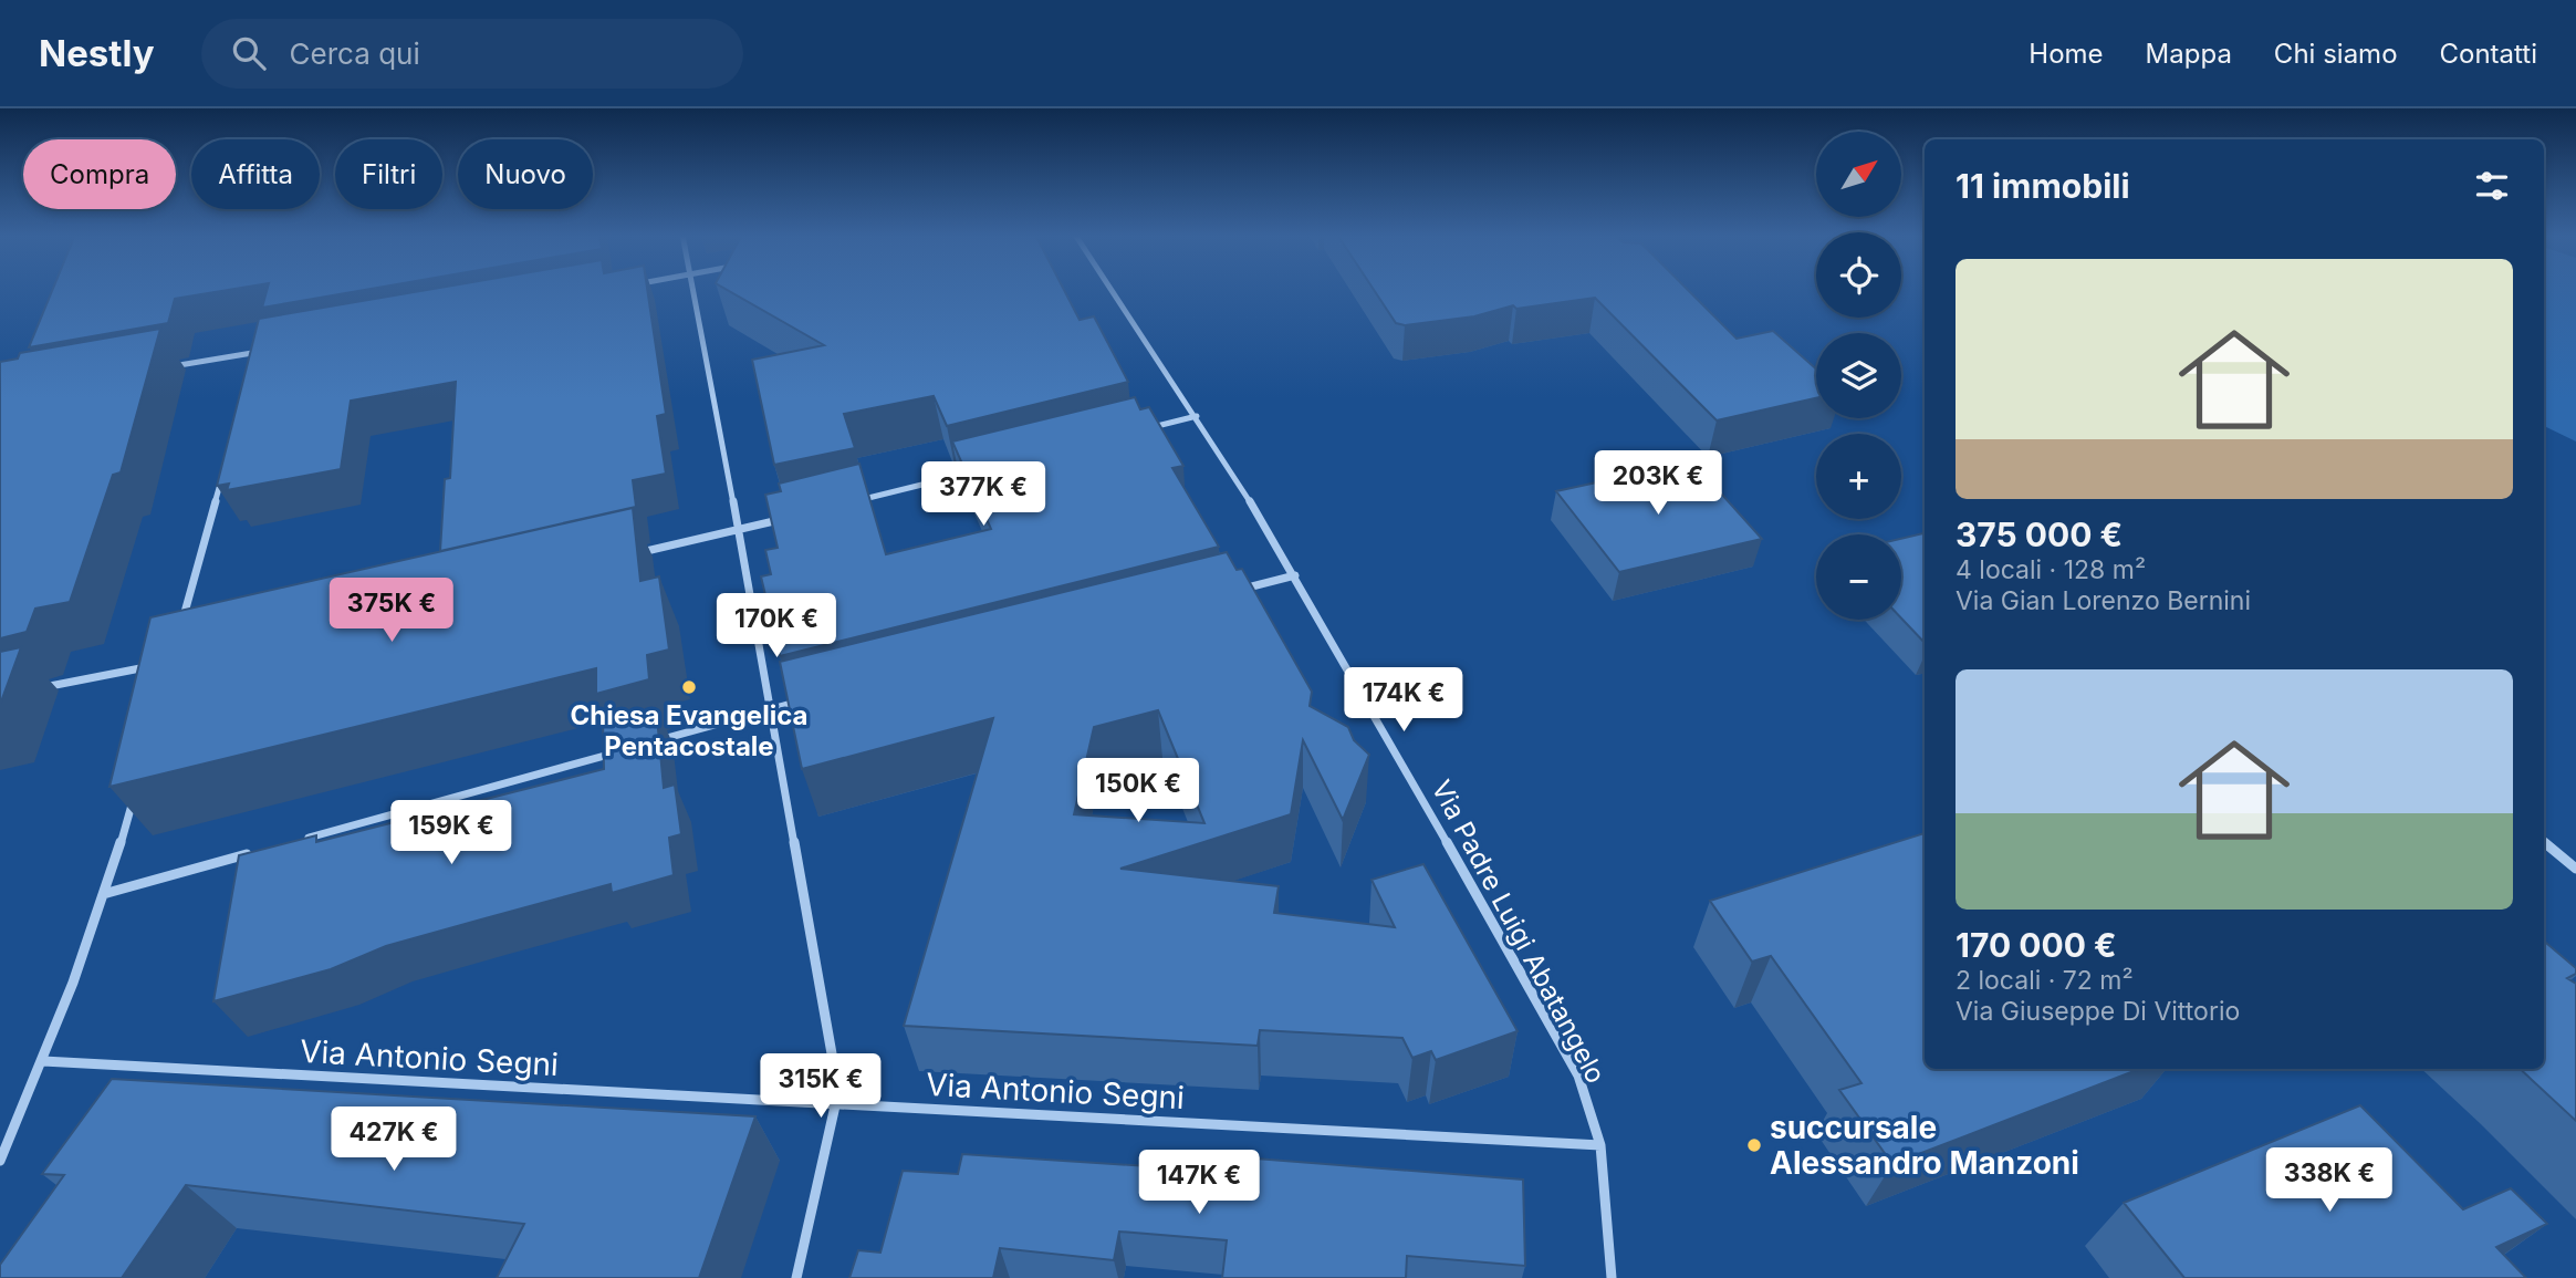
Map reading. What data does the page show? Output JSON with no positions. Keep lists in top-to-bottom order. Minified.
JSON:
{"streets":{"street":["Via Padre Luigi Abatangelo","Via Antonio Segni"]},"crossings":[["Via Padre Luigi Abatangelo","Via Antonio Segni"]],"places":["Chiesa Evangelica Pentacostale","succursale Alessandro Manzoni"],"north":"top right","page":{"header":"Nestly","search":"Cerca qui","nav":["Home","Mappa","Chi siamo","Contatti"],"map_buttons":["+","−"],"chip":["Compra","Affitta","Filtri","Nuovo"],"heading":"11 immobili","list":[{"name":"375 000 €","note":"4 locali · 128 m² · Via Gian Lorenzo Bernini"},{"name":"170 000 €","note":"2 locali · 72 m² · Via Giuseppe Di Vittorio"}],"price":["203K €","377K €","375K €","170K €","174K €","150K €","159K €","315K €","427K €","338K €","147K €"]}}
